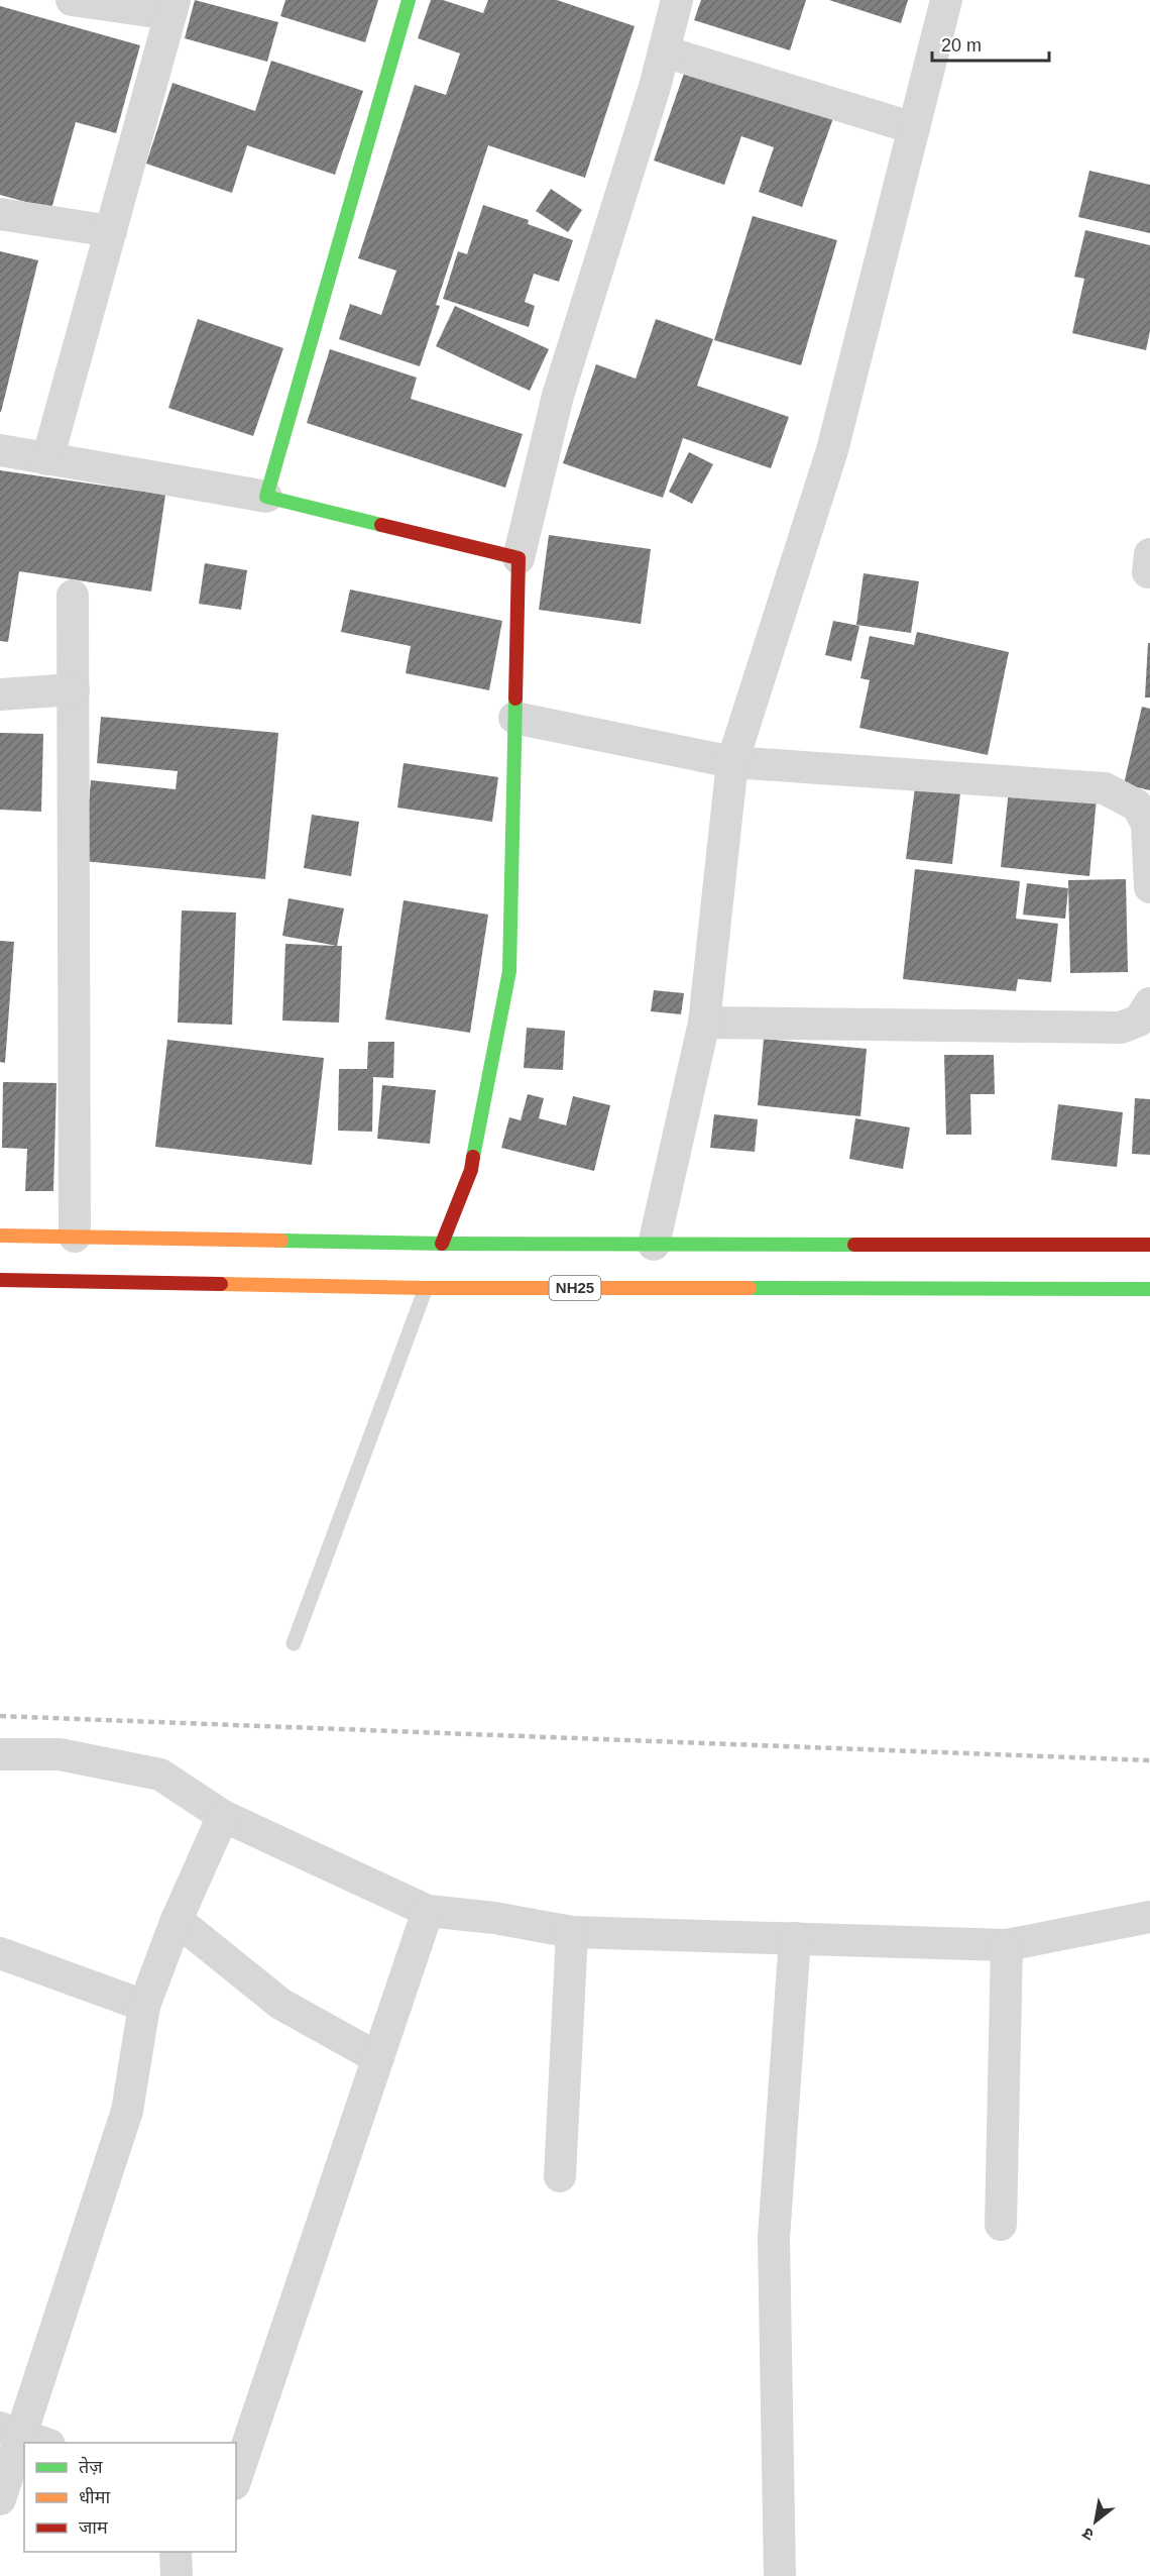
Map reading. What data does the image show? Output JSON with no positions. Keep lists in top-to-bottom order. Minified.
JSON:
{"streets":{"main road":["NH25"]},"legend":["तेज़","धीमा","जाम"],"scale_bar":"20 m","north":"bottom left"}
